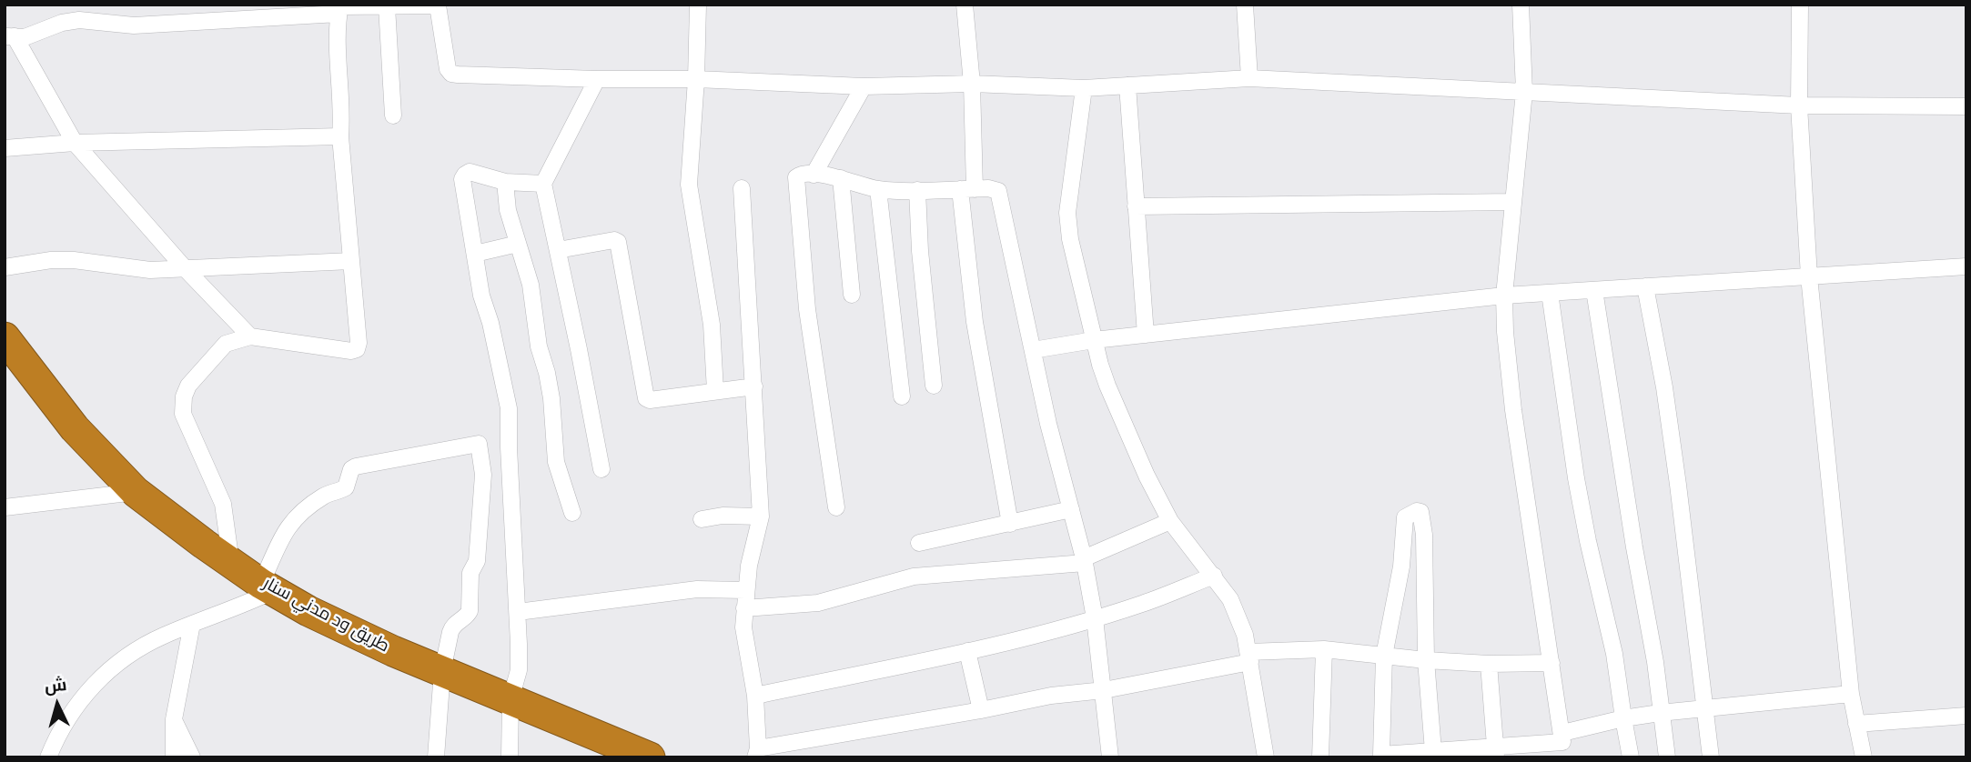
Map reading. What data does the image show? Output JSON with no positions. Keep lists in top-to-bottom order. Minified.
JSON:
{"streets":{"highway":["طريق ود مدني سنار"]},"north":"top"}
